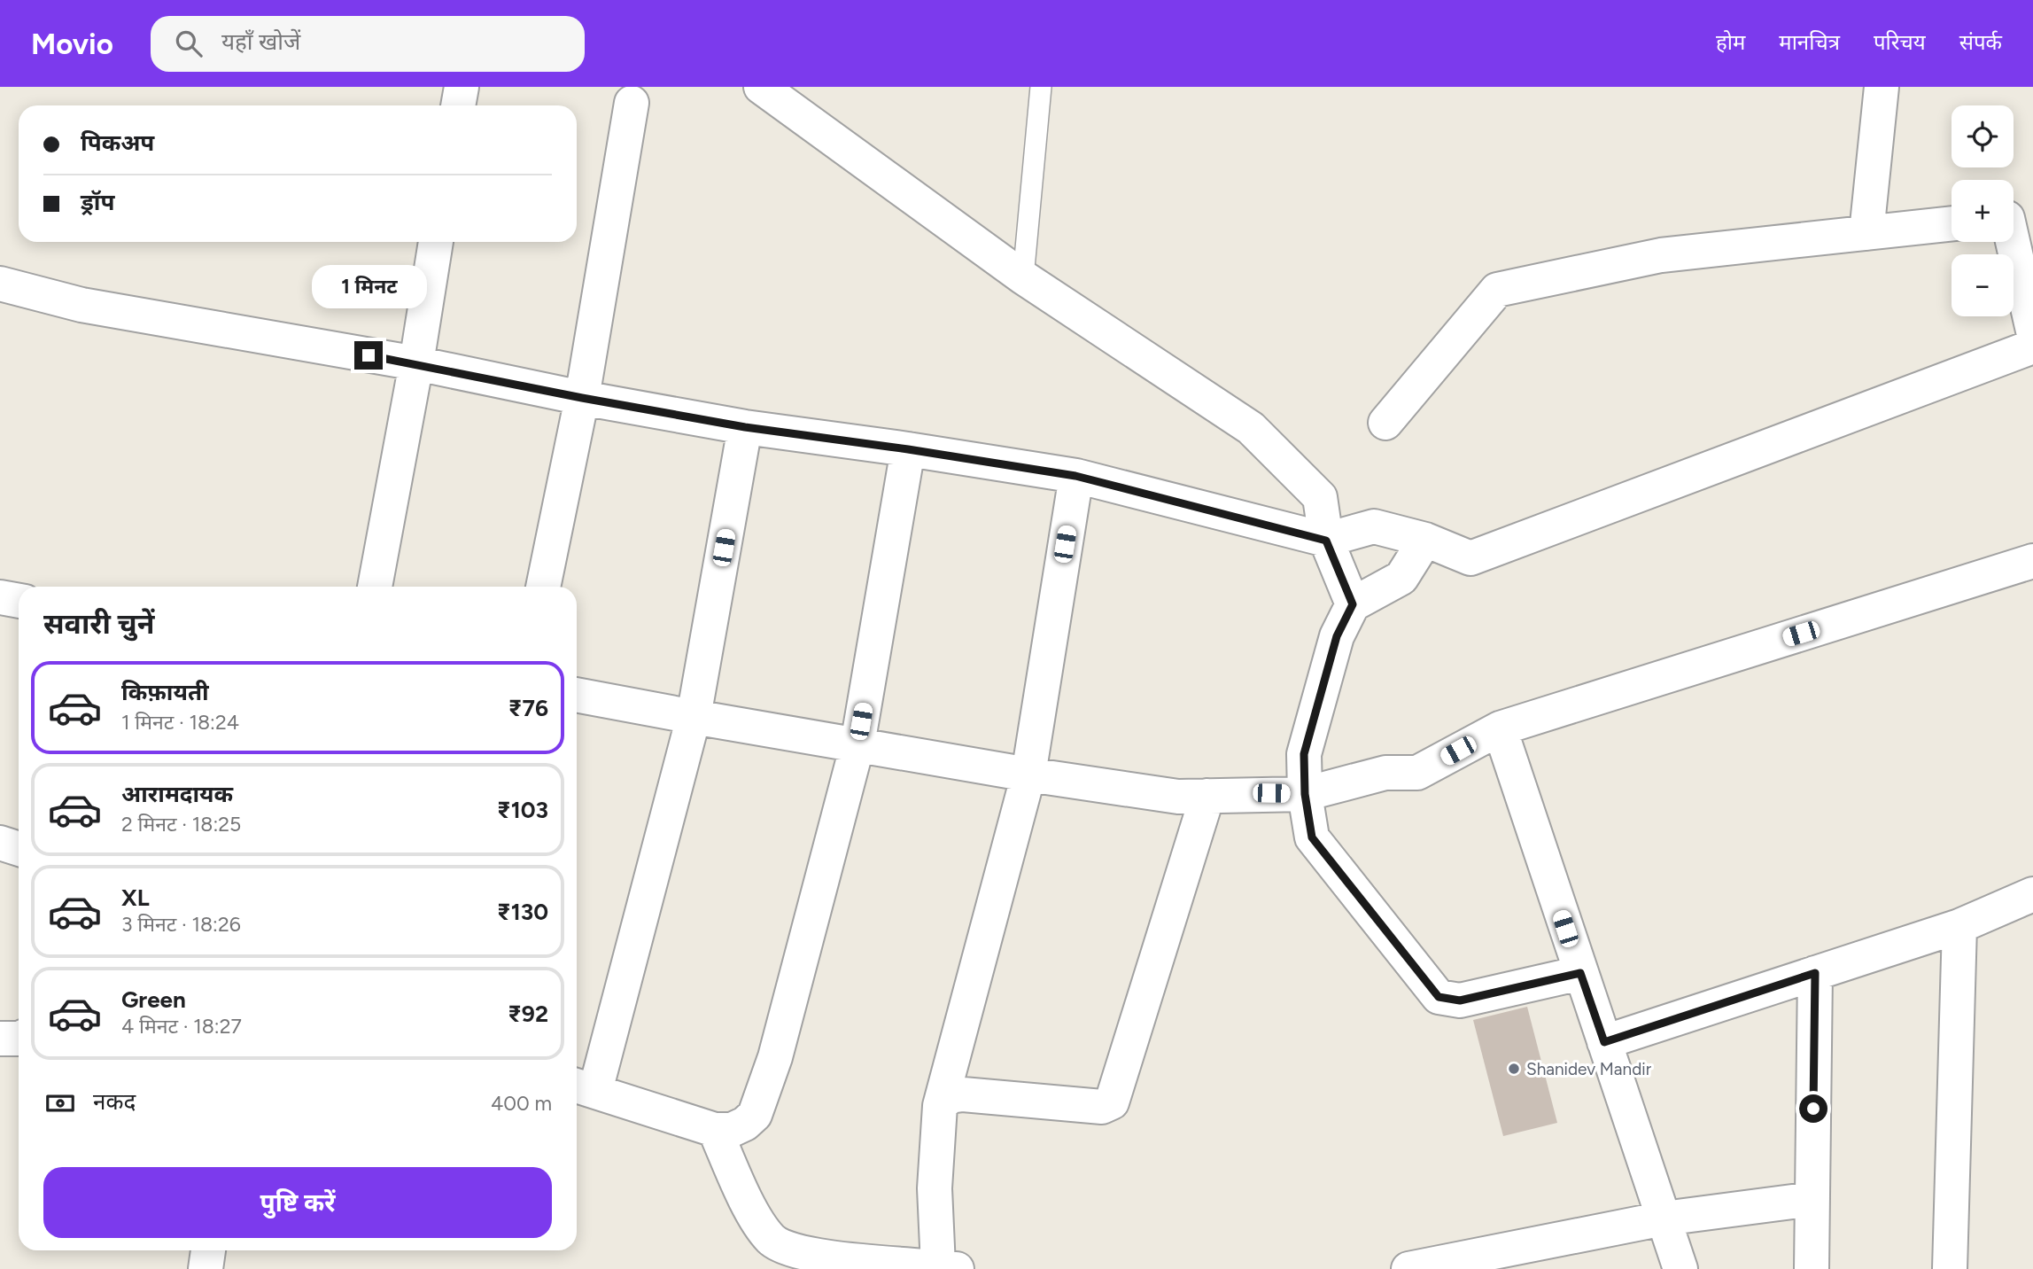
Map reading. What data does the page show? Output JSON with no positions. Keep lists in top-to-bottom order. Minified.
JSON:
{"places":["Shanidev Mandir"],"page":{"header":"Movio","search":"यहाँ खोजें","nav":["होम","मानचित्र","परिचय","संपर्क"],"map_buttons":["+","−"],"banner":["पिकअप","ड्रॉप"],"bubble":"1 मिनट","heading":"सवारी चुनें","list":[{"name":"किफ़ायती","note":"1 मिनट · 18:24","value":"₹76"},{"name":"आरामदायक","note":"2 मिनट · 18:25","value":"₹103"},{"name":"XL","note":"3 मिनट · 18:26","value":"₹130"},{"name":"Green","note":"4 मिनट · 18:27","value":"₹92"}],"pay":["नकद","400 m"],"buttons":"पुष्टि करें"}}
